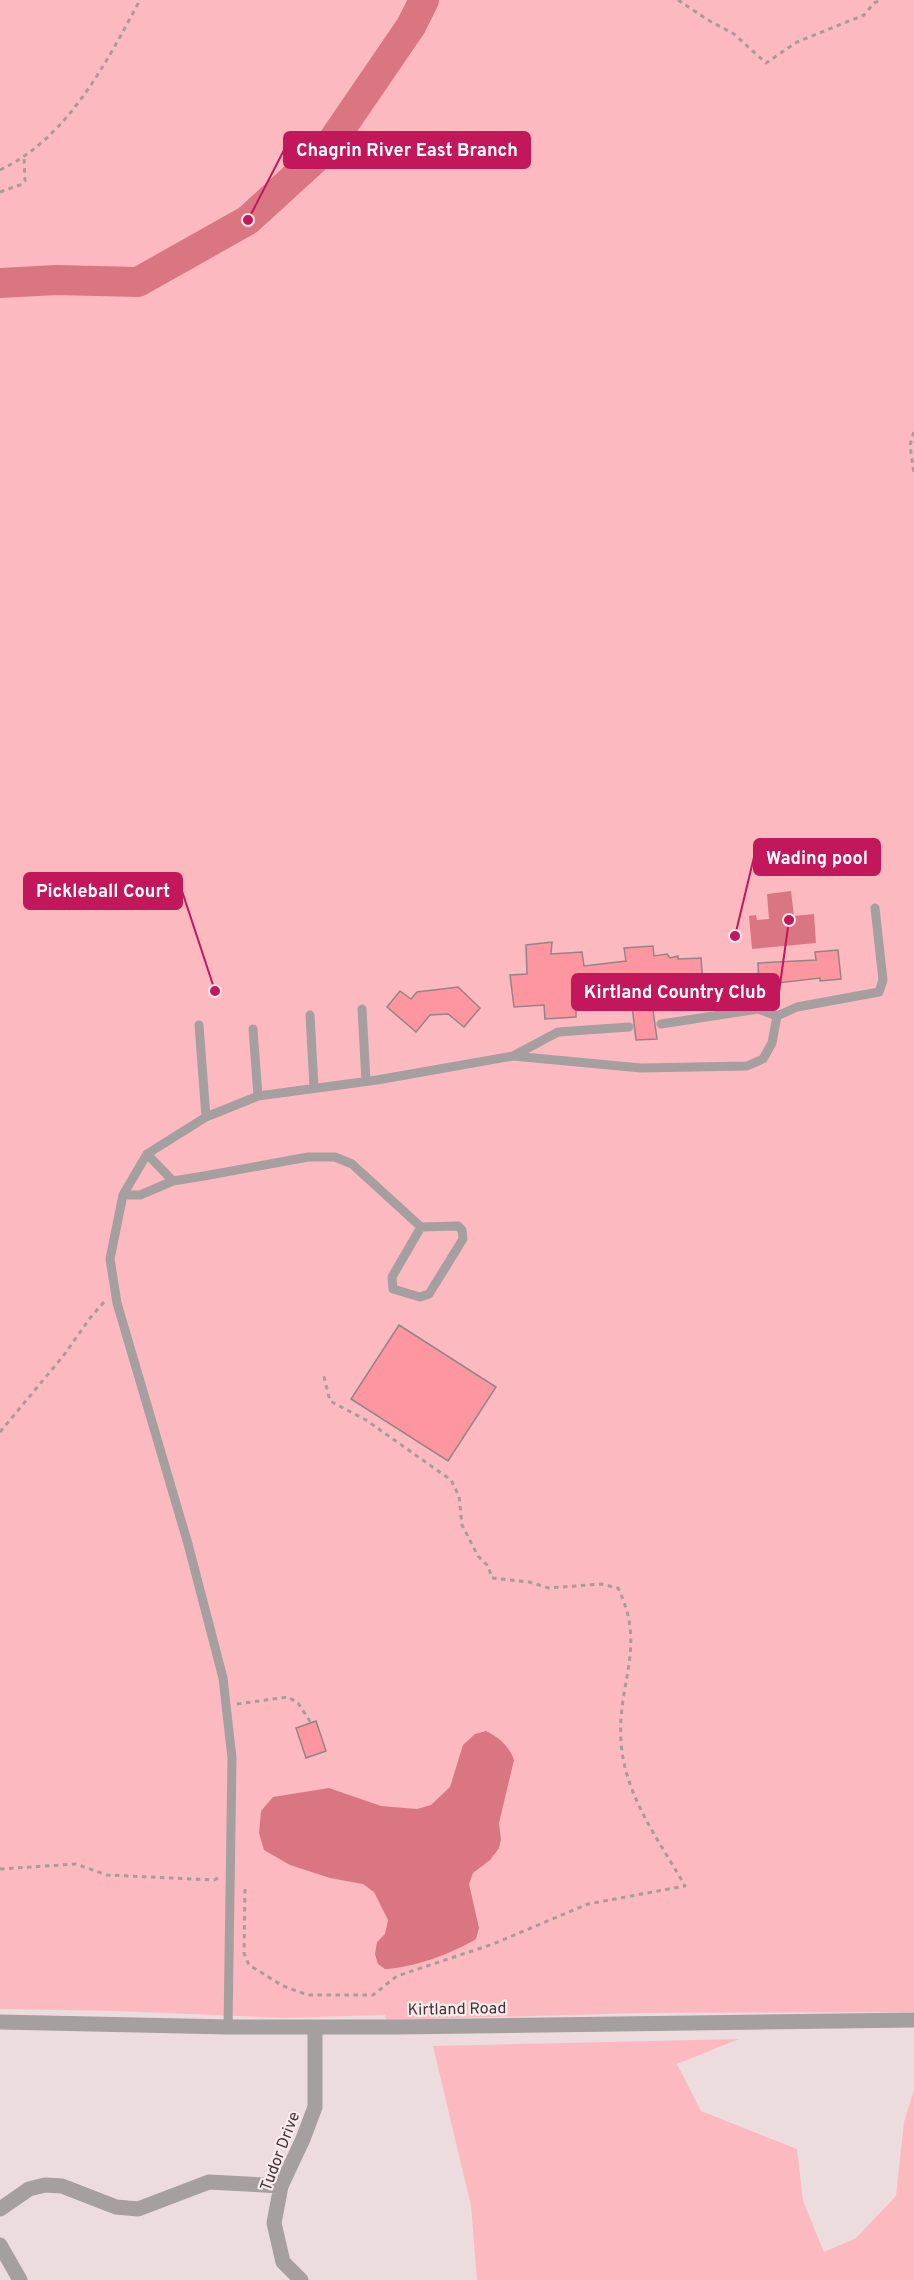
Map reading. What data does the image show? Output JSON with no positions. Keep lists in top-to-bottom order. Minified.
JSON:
{"streets":{"street":["Kirtland Road","Tudor Drive"]},"crossings":[["Kirtland Road","Tudor Drive"]],"places":["Chagrin River East Branch","Kirtland Country Club","Wading pool","Pickleball Court"]}
